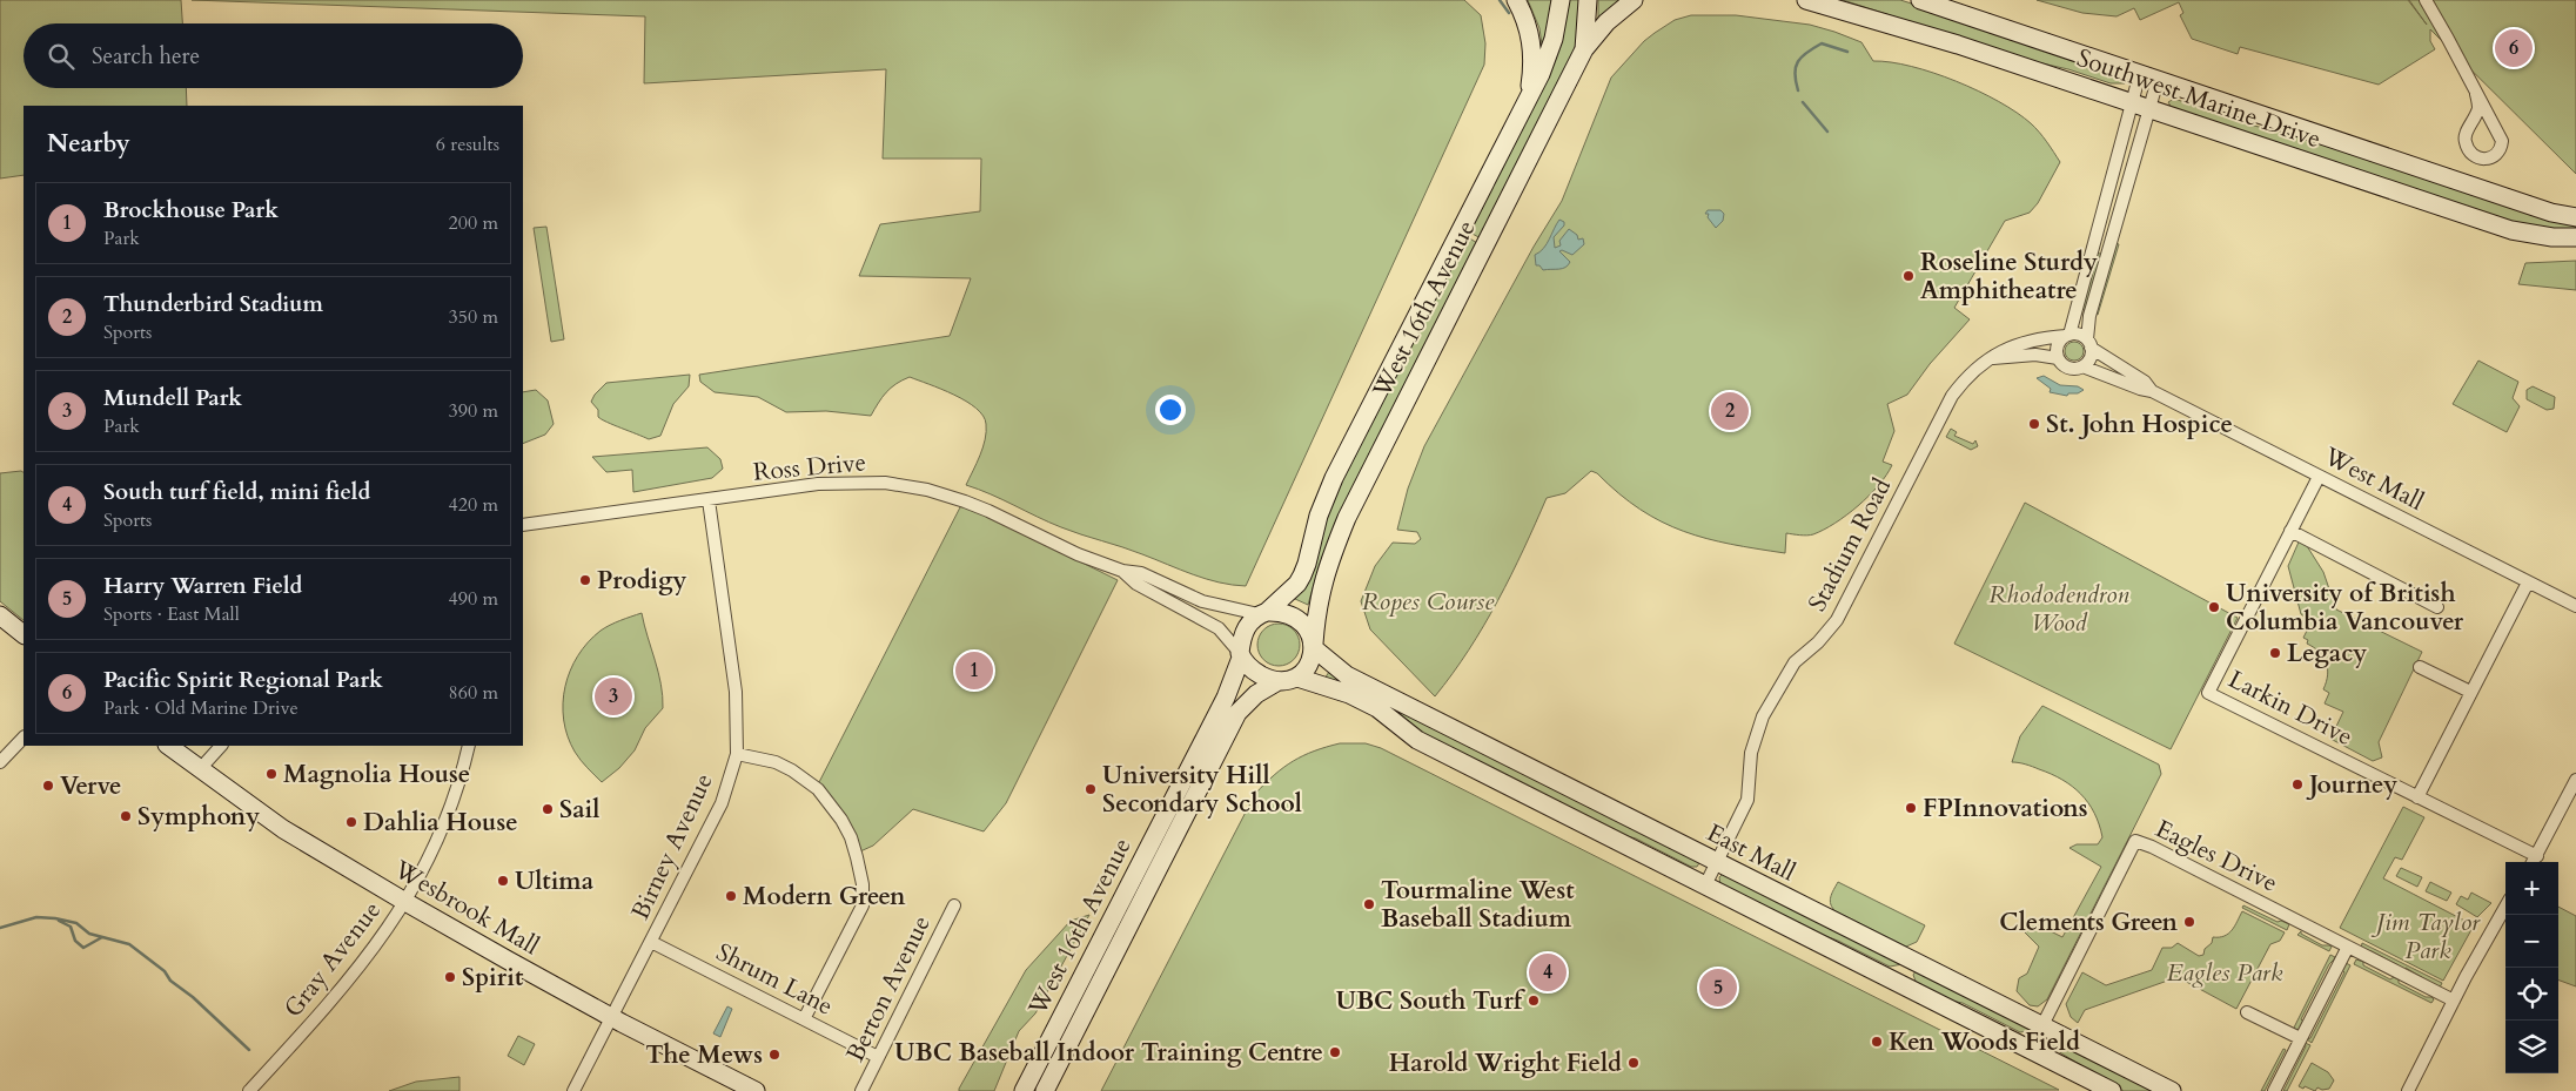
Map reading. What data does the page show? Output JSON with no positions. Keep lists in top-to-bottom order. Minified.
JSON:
{"streets":{"street":["Southwest Marine Drive","West 16th Avenue","Ross Drive","West Mall","Stadium Road","Larkin Drive","Birney Avenue","East Mall","Eagles Drive","Wesbrook Mall","Gray Avenue","Shrum Lane","Berton Avenue"]},"crossings":[["West 16th Avenue","Ross Drive"],["West 16th Avenue","East Mall"],["Ross Drive","Birney Avenue"],["Ross Drive","East Mall"],["West Mall","Stadium Road"],["West Mall","Larkin Drive"],["Stadium Road","East Mall"],["Birney Avenue","Wesbrook Mall"],["Birney Avenue","Shrum Lane"],["East Mall","Eagles Drive"],["Wesbrook Mall","Gray Avenue"],["Shrum Lane","Berton Avenue"]],"parks":["Rhododendron Wood","Ropes Course","Jim Taylor Park","Eagles Park"],"places":["Roseline Sturdy Amphitheatre","St. John Hospice","Prodigy","University of British Columbia Vancouver","Legacy","Magnolia House","Journey","Verve","University Hill Secondary School","FPInnovations","Sail","Symphony","Dahlia House","Ultima","Modern Green","Tourmaline West Baseball Stadium","Clements Green","Spirit","UBC South Turf","Ken Woods Field","UBC Baseball Indoor Training Centre","The Mews","Harold Wright Field"],"page":{"search":"Search here","pins":["6","2","1","3","4","5"],"heading":["Nearby","6 results"],"list":[{"mark":"1","name":"Brockhouse Park","note":"Park","value":"200 m"},{"mark":"2","name":"Thunderbird Stadium","note":"Sports","value":"350 m"},{"mark":"3","name":"Mundell Park","note":"Park","value":"390 m"},{"mark":"4","name":"South turf field, mini field","note":"Sports","value":"420 m"},{"mark":"5","name":"Harry Warren Field","note":"Sports · East Mall","value":"490 m"},{"mark":"6","name":"Pacific Spirit Regional Park","note":"Park · Old Marine Drive","value":"860 m"}],"map_buttons":["+","−"]}}
